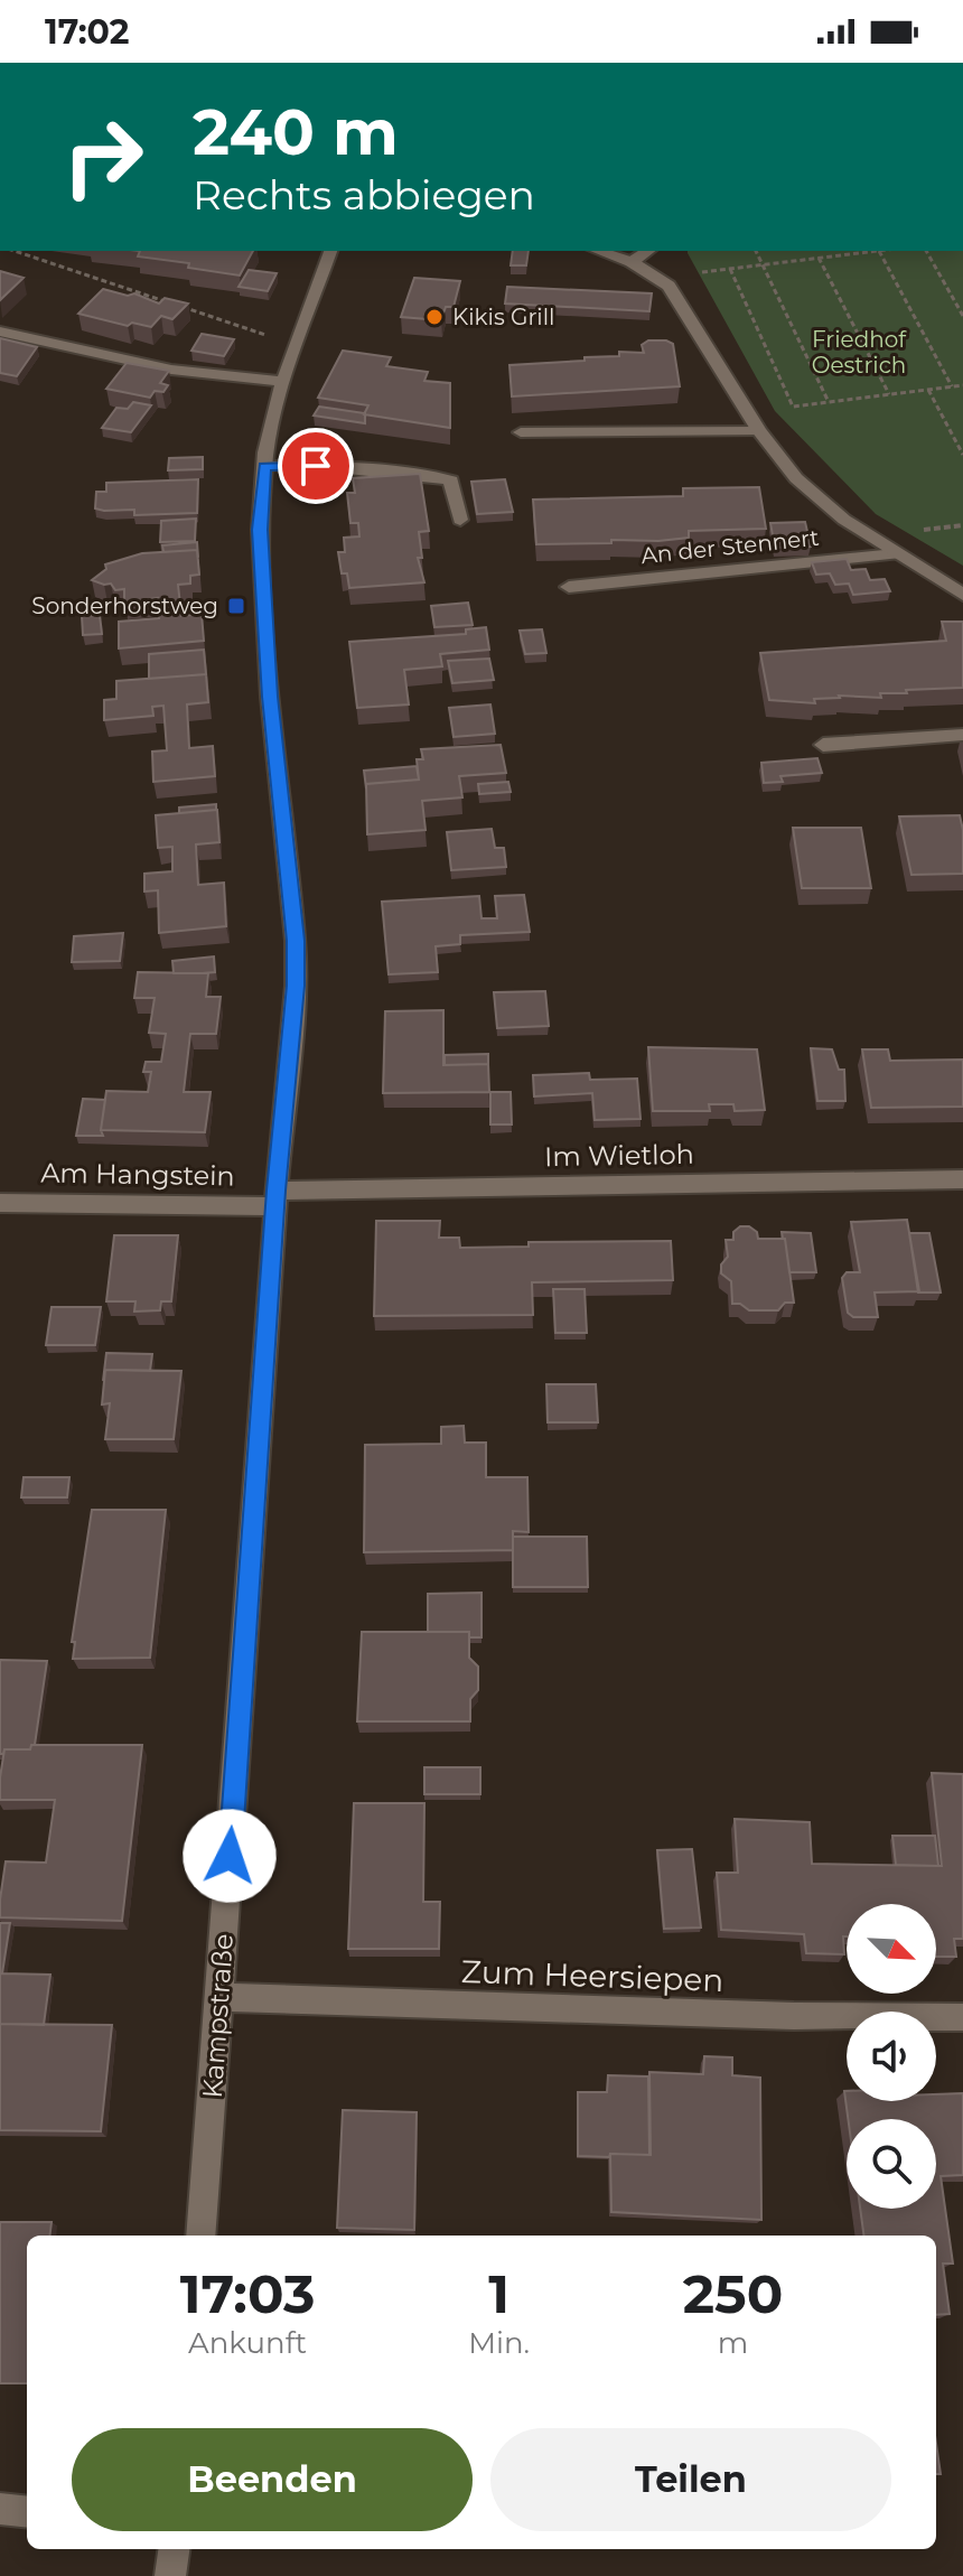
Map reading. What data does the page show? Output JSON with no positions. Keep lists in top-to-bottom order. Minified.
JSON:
{"streets":{"street":["An der Stennert","Im Wietloh","Am Hangstein","Zum Heersiepen","Kampstraße"]},"crossings":[["Im Wietloh","Am Hangstein"],["Im Wietloh","Kampstraße"],["Am Hangstein","Kampstraße"],["Zum Heersiepen","Kampstraße"]],"parks":["Friedhof Oestrich"],"places":{"other":["Kikis Grill"],"transit":["Sonderhorstweg"]},"north":"bottom right","page":{"status":"17:02","turn":["240 m","Rechts abbiegen"],"eta":["17:03","Ankunft","1","Min.","250","m"],"buttons":["Beenden","Teilen"]}}
